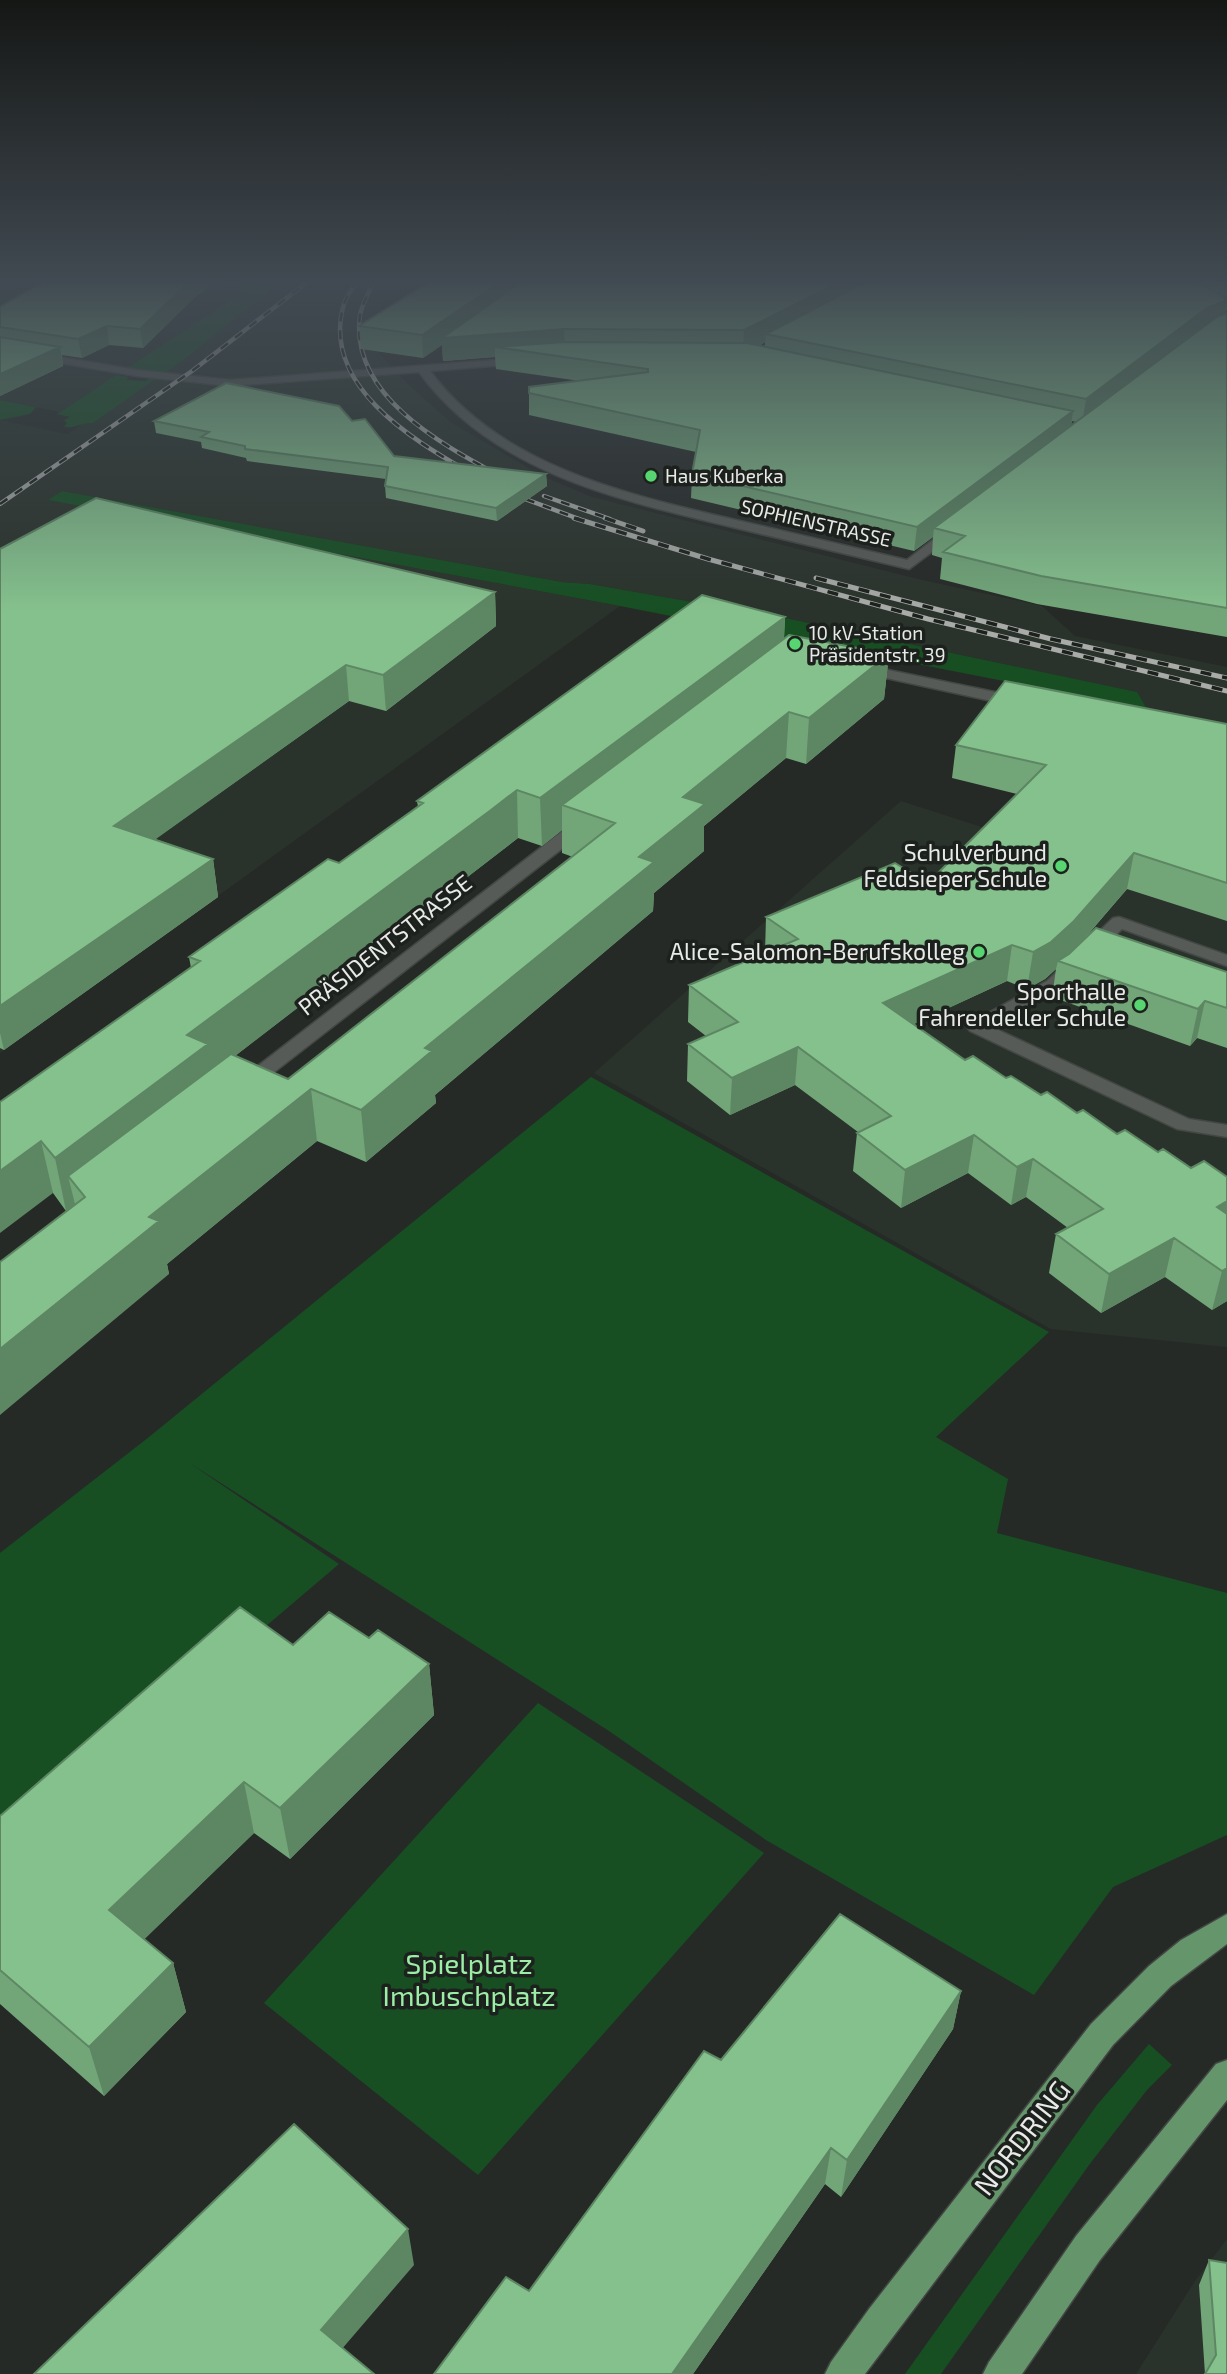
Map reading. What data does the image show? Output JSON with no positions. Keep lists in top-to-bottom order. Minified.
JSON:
{"streets":{"main road":["NORDRING"],"street":["SOPHIENSTRASSE","PRÄSIDENTSTRASSE"]},"parks":["Spielplatz Imbuschplatz"],"places":["Haus Kuberka","10 kV-Station Präsidentstr. 39","Schulverbund Feldsieper Schule","Alice-Salomon-Berufskolleg","Sporthalle Fahrendeller Schule"]}
